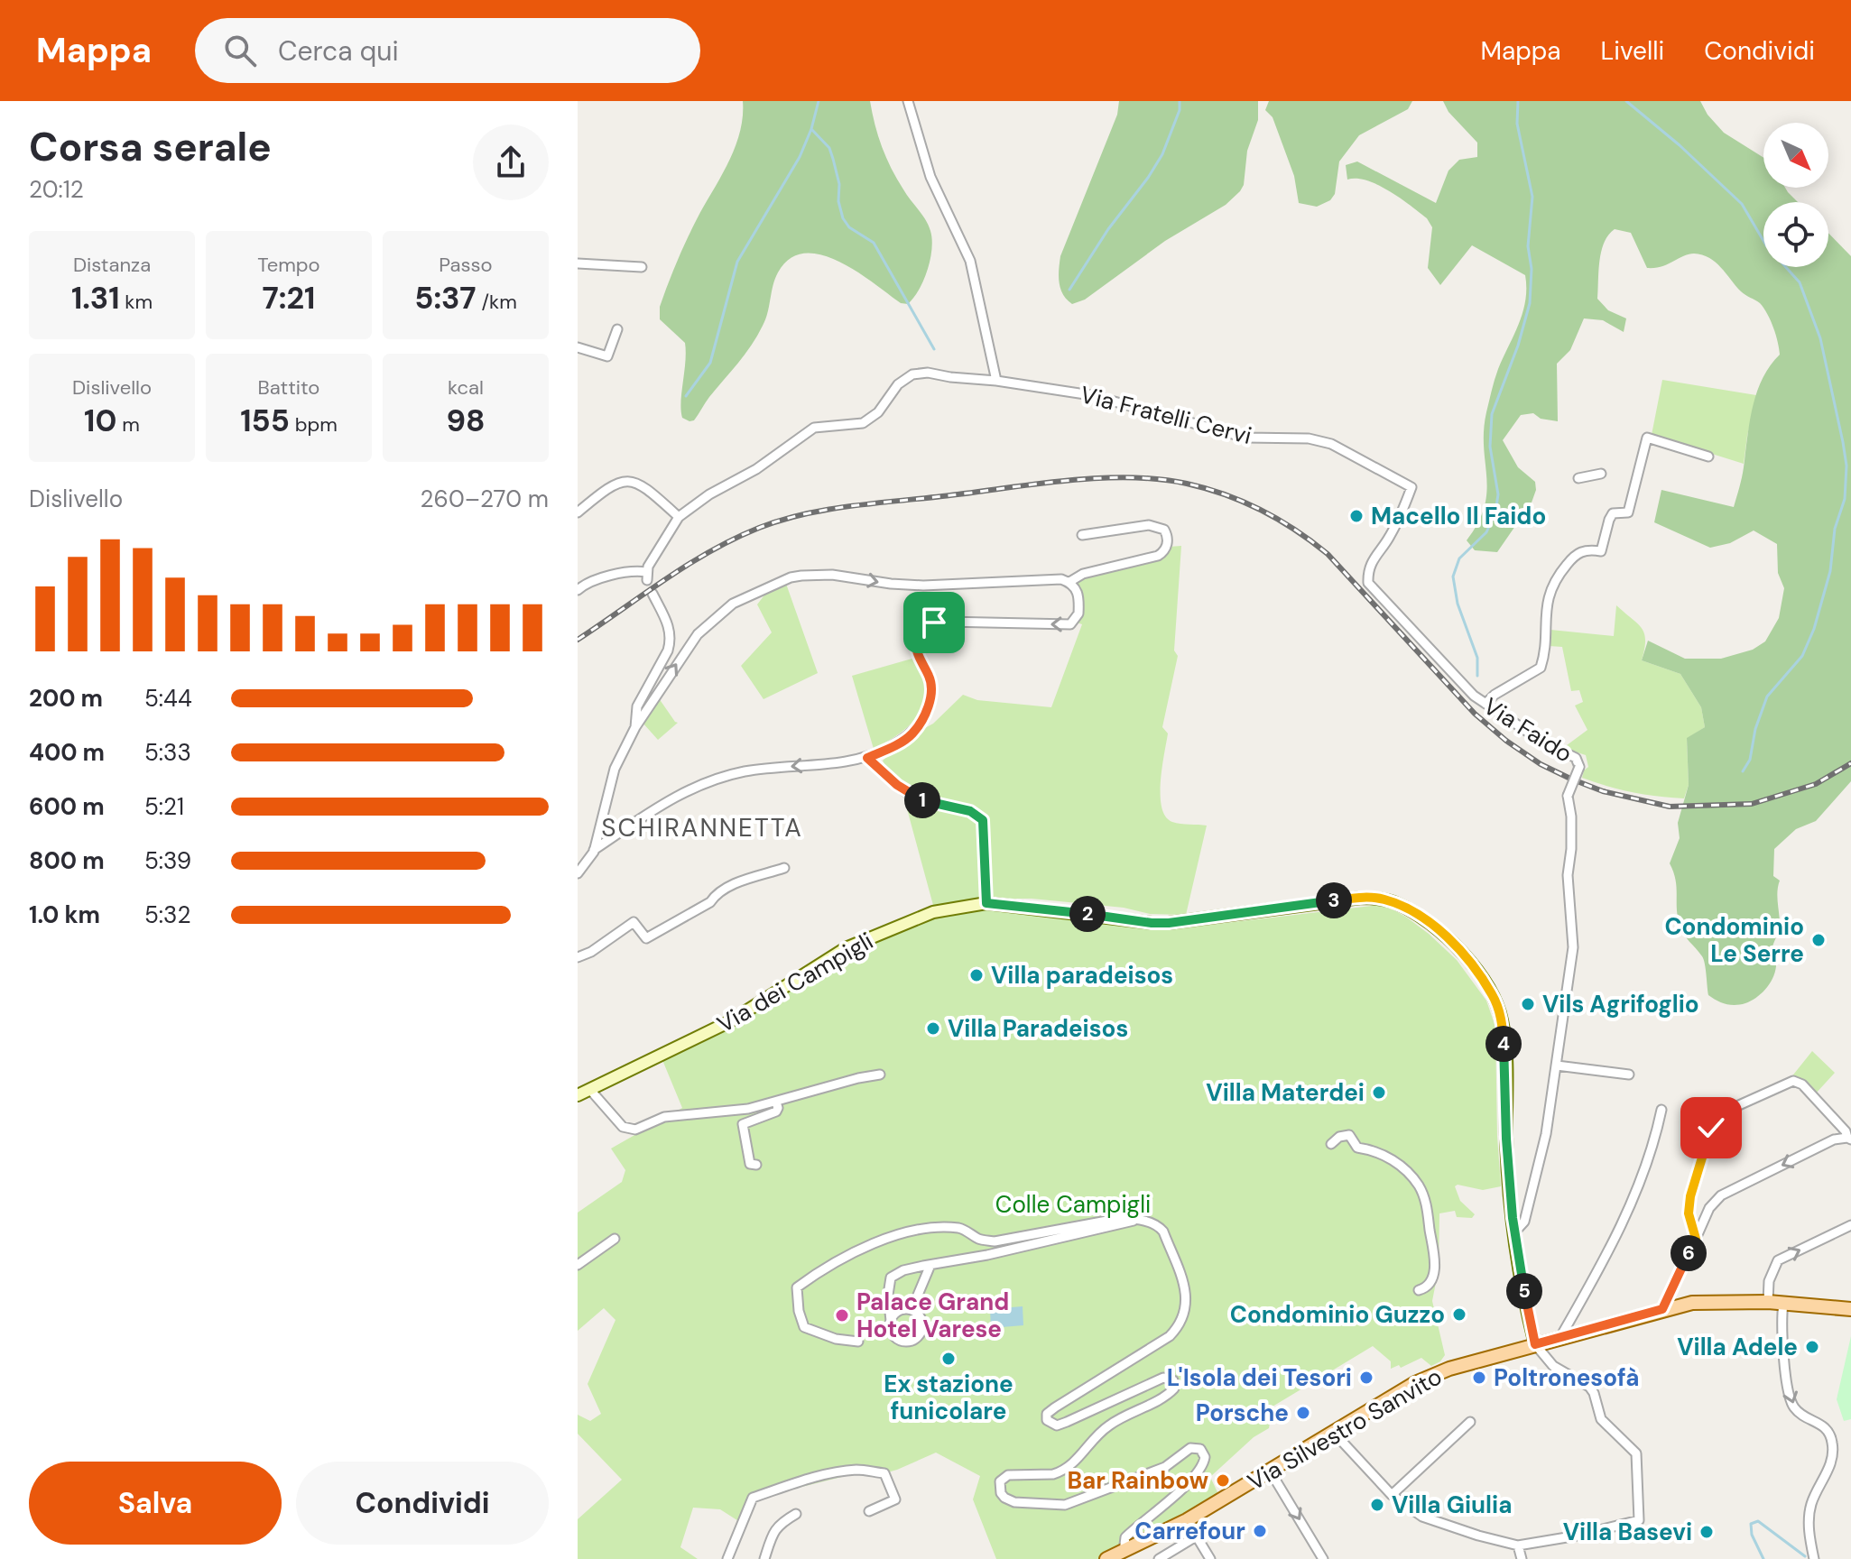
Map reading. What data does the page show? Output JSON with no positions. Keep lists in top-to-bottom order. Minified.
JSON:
{"streets":{"main road":["Via Silvestro Sanvito"],"street":["Via Fratelli Cervi","Via Faido","Via dei Campigli"]},"crossings":[["Via Fratelli Cervi","Via Faido"],["Via Faido","Via dei Campigli"],["Via dei Campigli","Via Silvestro Sanvito"]],"districts":["SCHIRANNETTA"],"parks":["Colle Campigli"],"places":["Macello Il Faido","Condominio Le Serre","Villa paradeisos","Vils Agrifoglio","Villa Paradeisos","Villa Materdei","Condominio Guzzo","Palace Grand Hotel Varese","Villa Adele","Ex stazione funicolare","L'Isola dei Tesori","Poltronesofà","Porsche","Bar Rainbow","Villa Giulia","Carrefour","Villa Basevi"],"north":"bottom right","page":{"header":"Mappa","search":"Cerca qui","nav":["Mappa","Livelli","Condividi"],"heading":["Corsa serale","20:12"],"stats":[["Distanza","1.31 km"],["Tempo","7:21"],["Passo","5:37 /km"],["Dislivello","10 m"],["Battito","155 bpm"],["kcal","98"]],"chart":["Dislivello","260–270 m"],"list":[{"name":"200 m","note":"5:44"},{"name":"400 m","note":"5:33"},{"name":"600 m","note":"5:21"},{"name":"800 m","note":"5:39"},{"name":"1.0 km","note":"5:32"}],"pins":["1","3","2","4","6","5"],"buttons":["Salva","Condividi"]}}
